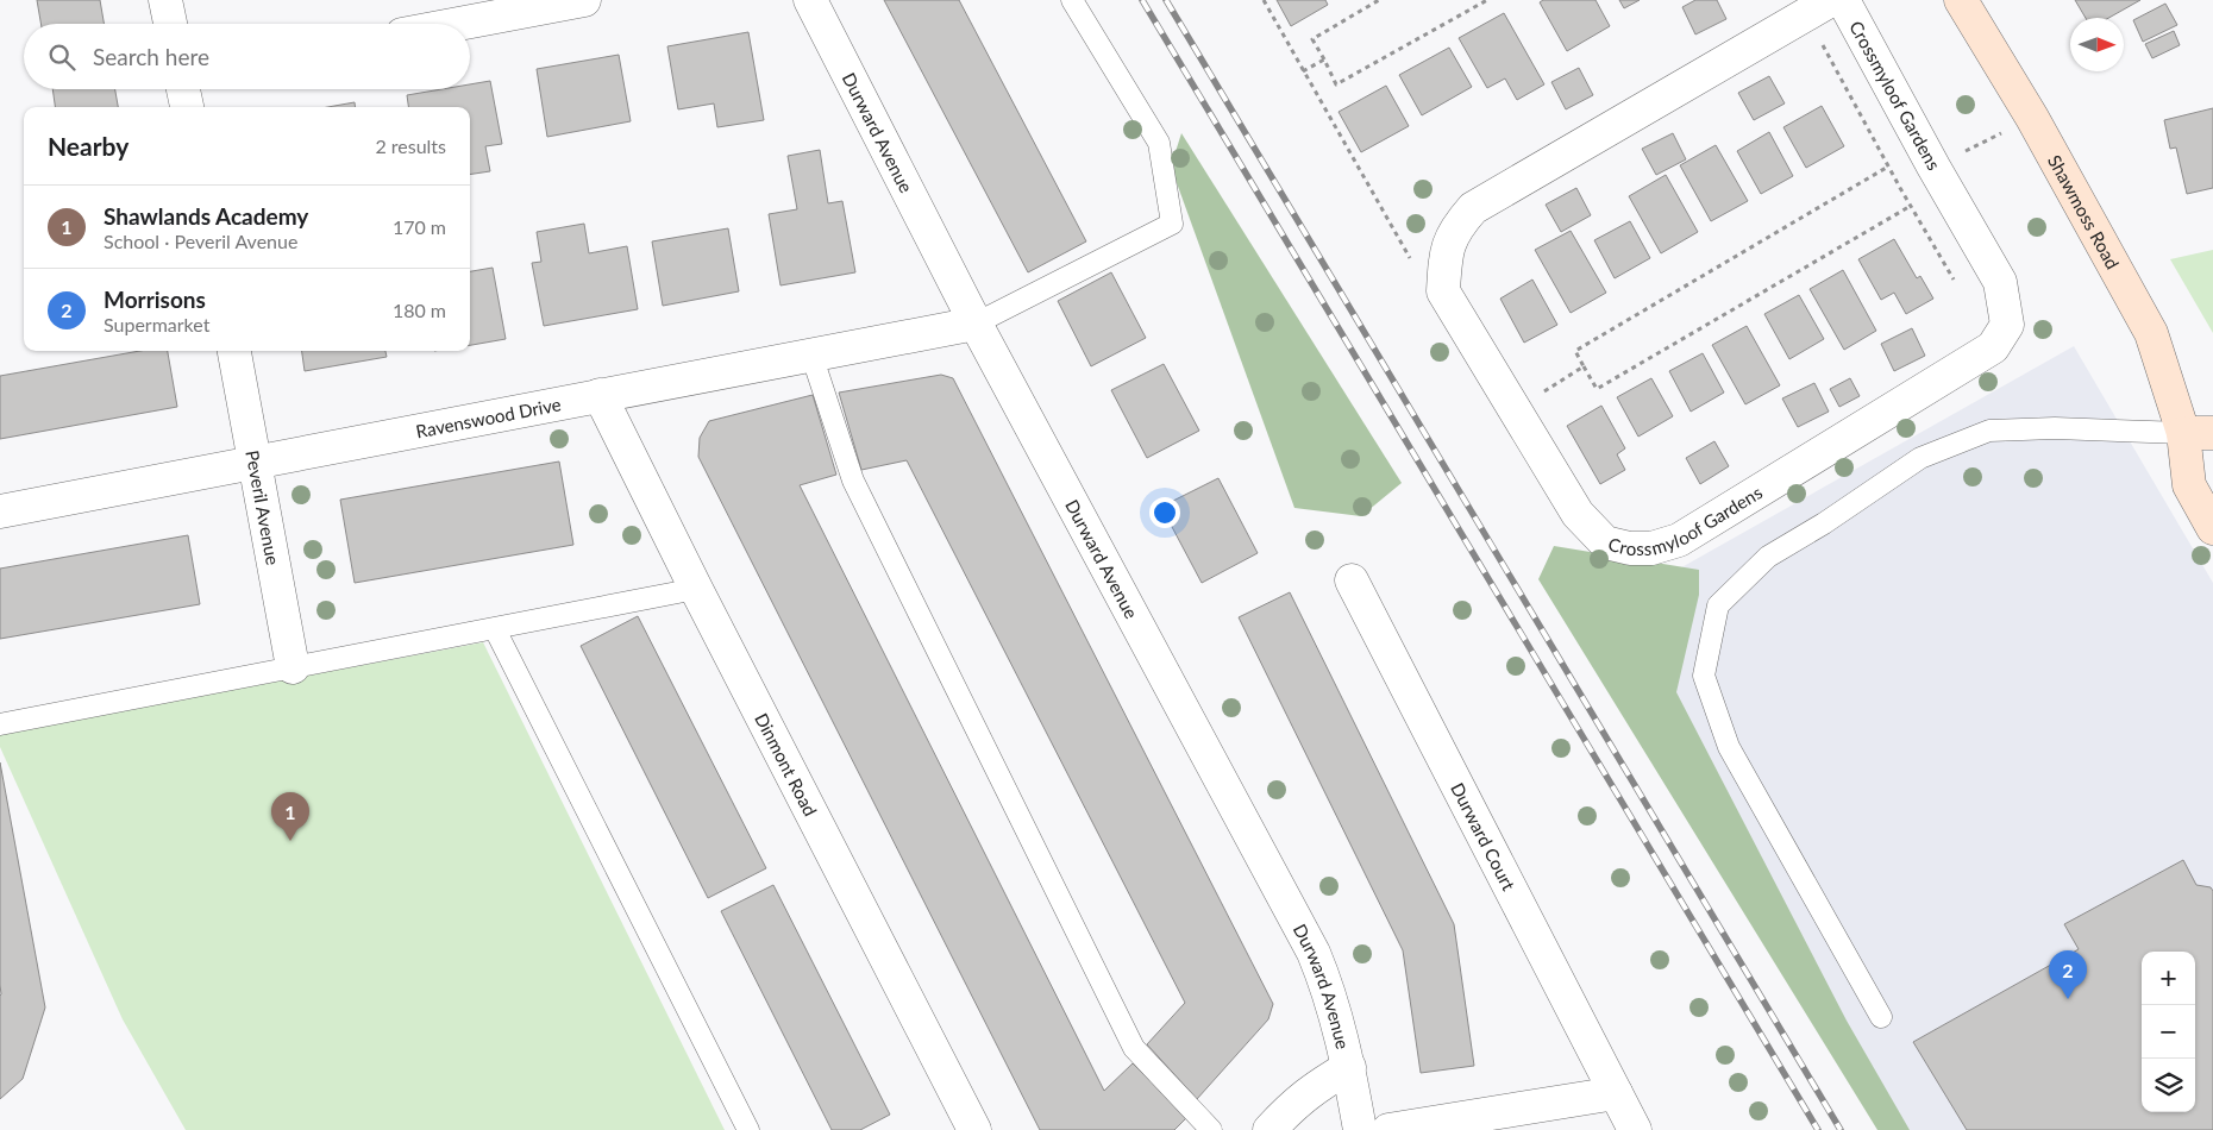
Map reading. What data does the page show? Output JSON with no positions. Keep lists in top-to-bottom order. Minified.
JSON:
{"streets":{"street":["Crossmyloof Gardens","Durward Avenue","Shawmoss Road","Ravenswood Drive","Peveril Avenue","Dinmont Road","Durward Court"]},"crossings":[["Durward Avenue","Ravenswood Drive"],["Ravenswood Drive","Peveril Avenue"],["Ravenswood Drive","Dinmont Road"]],"north":"right","page":{"search":"Search here","heading":["Nearby","2 results"],"list":[{"mark":"1","name":"Shawlands Academy","note":"School · Peveril Avenue","value":"170 m"},{"mark":"2","name":"Morrisons","note":"Supermarket","value":"180 m"}],"pins":["1","2"],"map_buttons":["+","−"]}}
